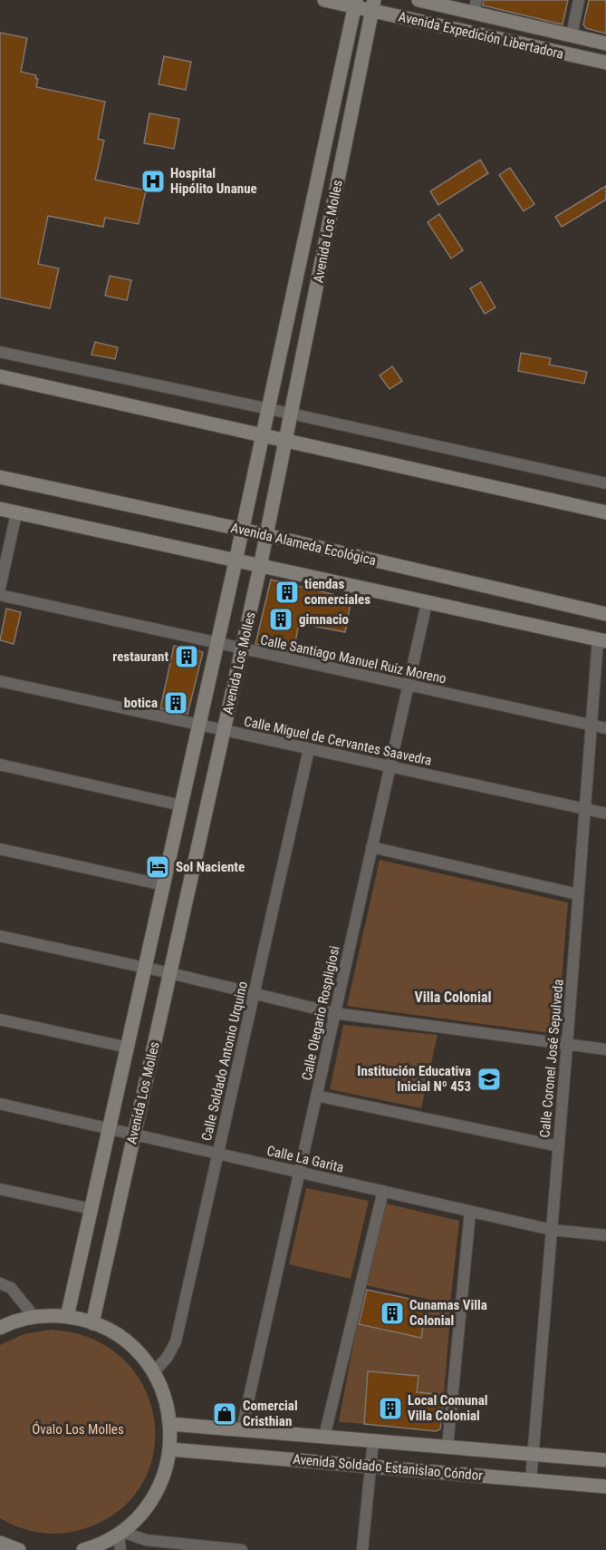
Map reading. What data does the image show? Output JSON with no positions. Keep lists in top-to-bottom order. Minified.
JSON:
{"streets":{"street":["Avenida Expedición Libertadora","Avenida Los Molles","Avenida Alameda Ecológica","Calle Santiago Manuel Ruiz Moreno","Calle Miguel de Cervantes Saavedra","Calle Olegario Rospligiosi","Calle Coronel José Sepulveda","Calle Soldado Antonio Urquino","Calle La Garita","Avenida Soldado Estanislao Cóndor"]},"crossings":[["Avenida Expedición Libertadora","Avenida Los Molles"],["Avenida Los Molles","Avenida Alameda Ecológica"],["Avenida Los Molles","Calle Santiago Manuel Ruiz Moreno"],["Avenida Los Molles","Calle Miguel de Cervantes Saavedra"],["Avenida Los Molles","Calle La Garita"],["Calle Santiago Manuel Ruiz Moreno","Calle Olegario Rospligiosi"],["Calle Santiago Manuel Ruiz Moreno","Calle Coronel José Sepulveda"],["Calle Miguel de Cervantes Saavedra","Calle Olegario Rospligiosi"],["Calle Miguel de Cervantes Saavedra","Calle Coronel José Sepulveda"],["Calle Miguel de Cervantes Saavedra","Calle Soldado Antonio Urquino"],["Calle Olegario Rospligiosi","Calle La Garita"],["Calle Olegario Rospligiosi","Avenida Soldado Estanislao Cóndor"],["Calle Coronel José Sepulveda","Calle La Garita"],["Calle Coronel José Sepulveda","Avenida Soldado Estanislao Cóndor"],["Calle Soldado Antonio Urquino","Calle La Garita"]],"districts":["Villa Colonial"],"parks":["Óvalo Los Molles"],"places":{"hospital":["Hospital Hipólito Unanue"],"building":["tiendas comerciales","gimnacio","restaurant","botica","Cunamas Villa Colonial","Local Comunal Villa Colonial"],"hotel":["Sol Naciente"],"school or university":["Institución Educativa Inicial Nº 453"],"shop":["Comercial Cristhian"]}}
